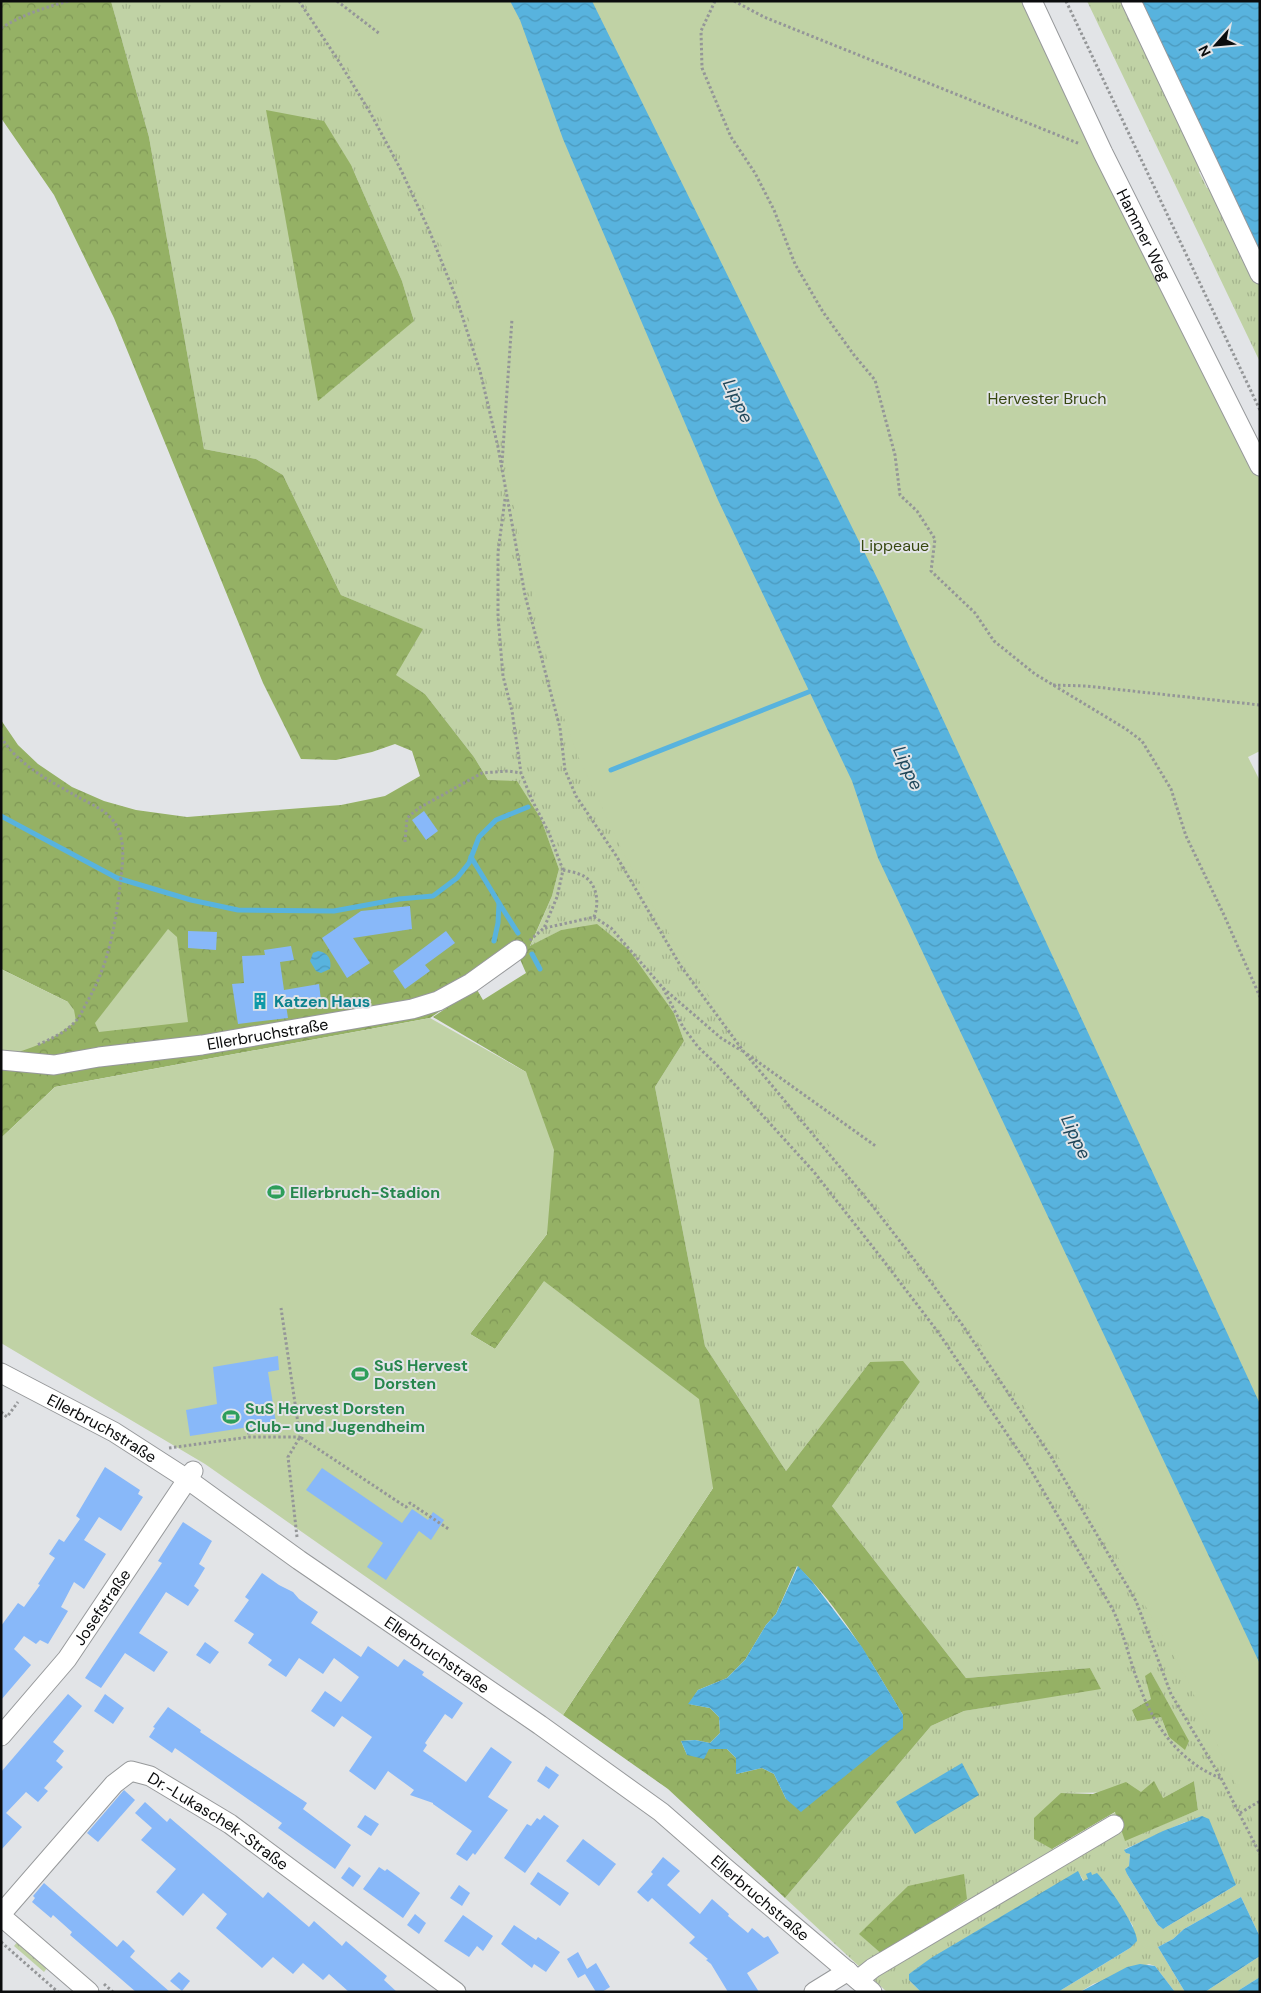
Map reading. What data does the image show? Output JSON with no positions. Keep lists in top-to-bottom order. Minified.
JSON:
{"streets":{"street":["Hammer Weg","Ellerbruchstraße","Josefstraße","Dr.-Lukaschek-Straße"]},"crossings":[["Ellerbruchstraße","Josefstraße"]],"water":["Lippe"],"parks":["Hervester Bruch","Lippeaue"],"places":{"building":["Katzen Haus"],"sports":["Ellerbruch-Stadion","SuS Hervest Dorsten","SuS Hervest Dorsten Club- und Jugendheim"]},"north":"bottom left"}
